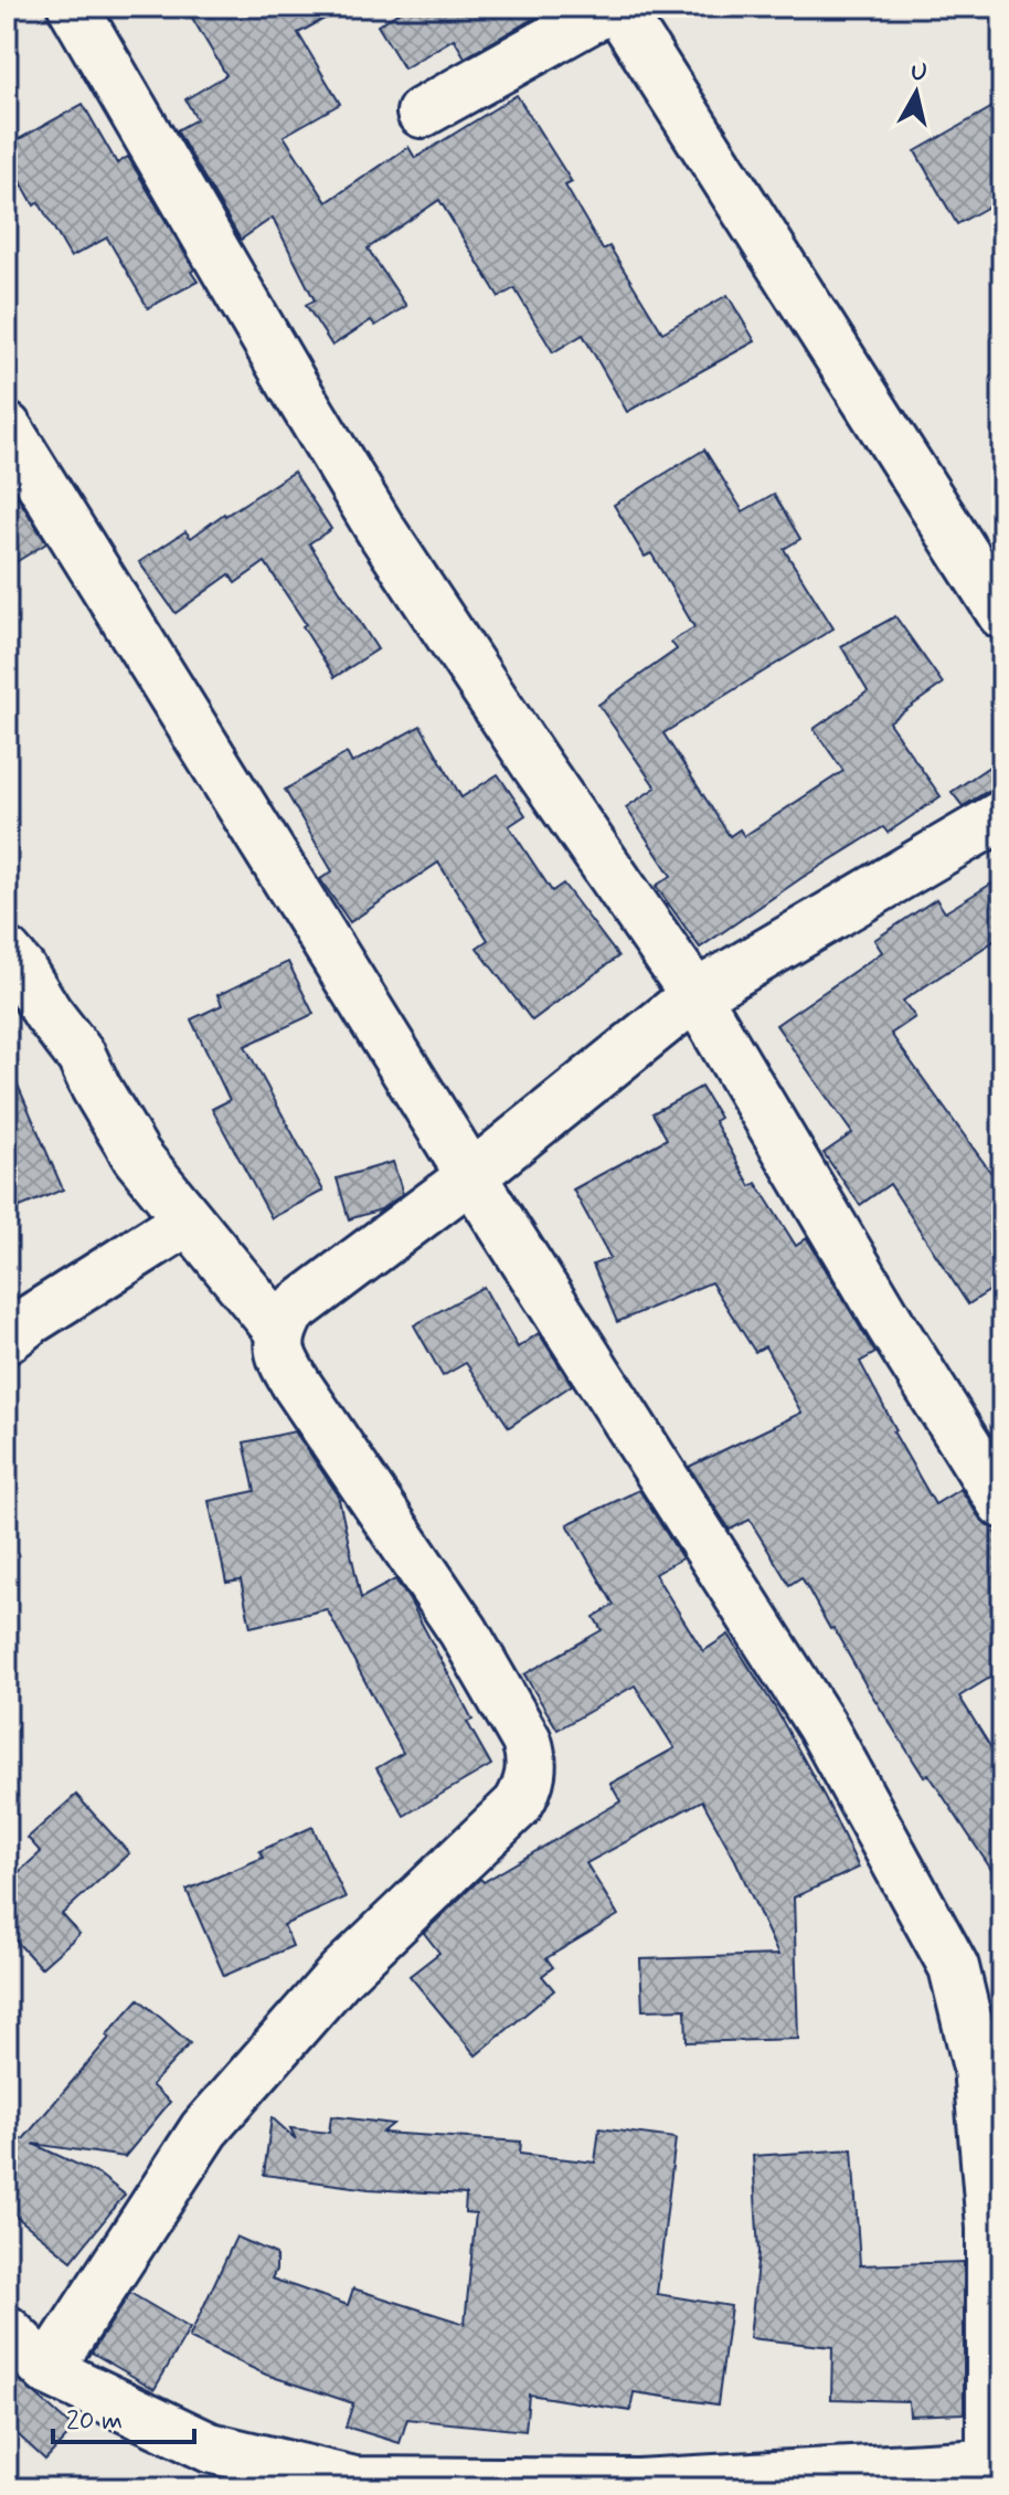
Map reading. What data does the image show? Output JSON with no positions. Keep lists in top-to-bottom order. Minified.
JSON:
{"scale_bar":"20 m","north":"top"}
